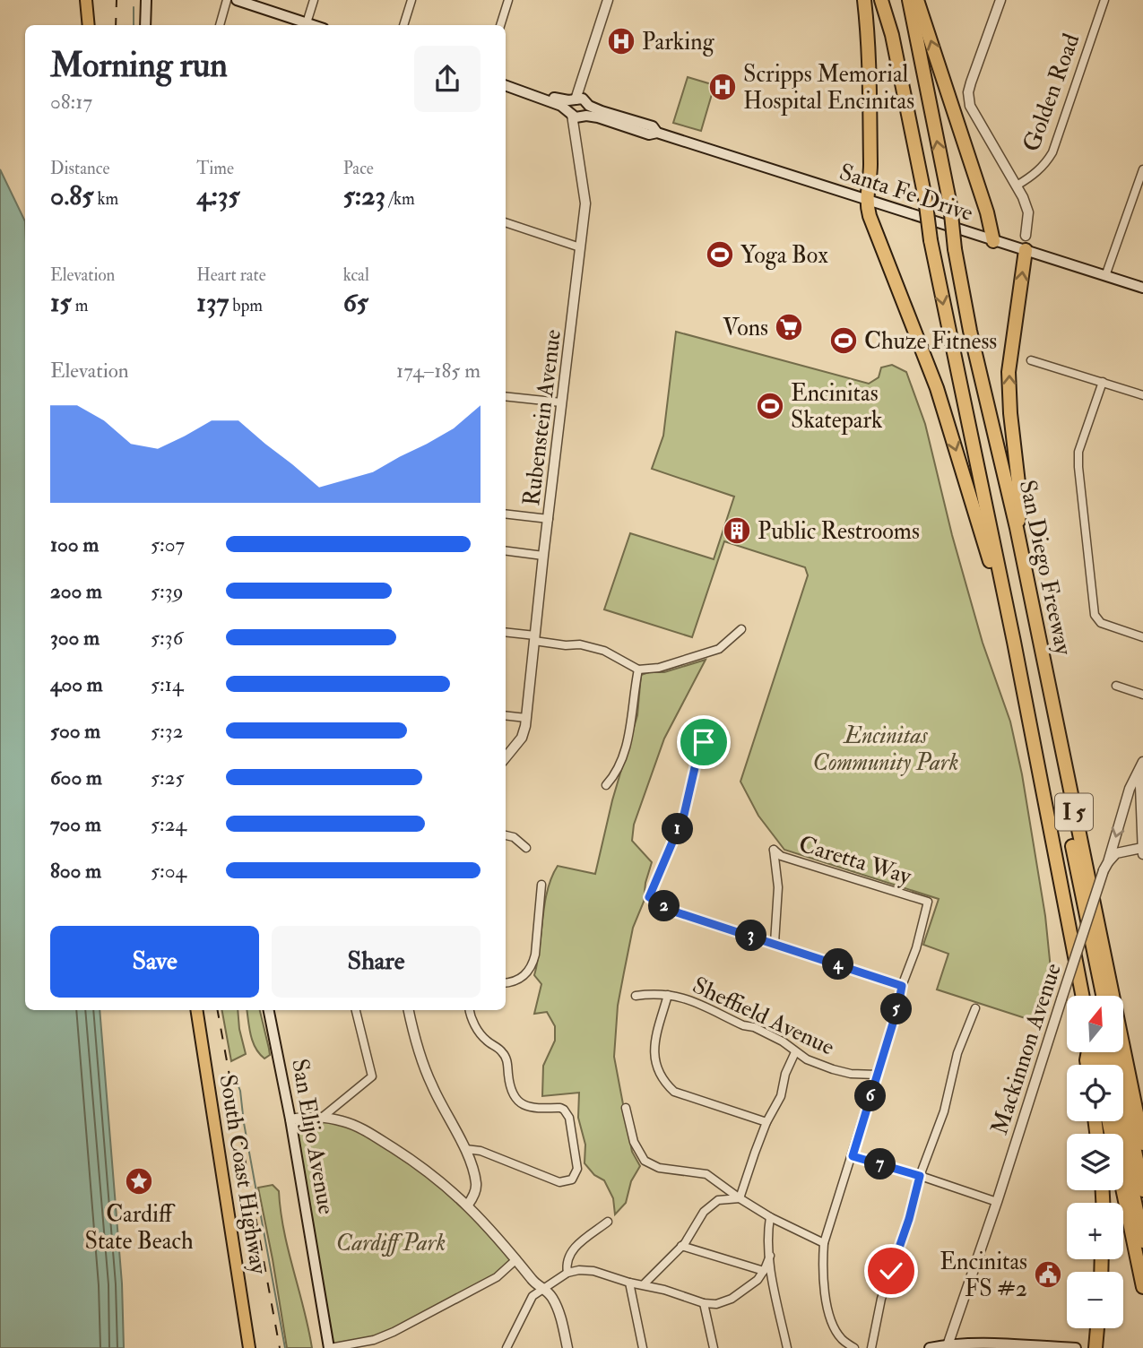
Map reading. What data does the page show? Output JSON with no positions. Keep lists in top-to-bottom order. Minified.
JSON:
{"streets":{"highway":["San Diego Freeway","I 5"],"main road":["Santa Fe Drive","San Elijo Avenue","South Coast Highway"],"street":["Golden Road","Rubenstein Avenue","Caretta Way","Sheffield Avenue","Mackinnon Avenue"]},"crossings":[["Santa Fe Drive","Rubenstein Avenue"]],"parks":["Encinitas Community Park","Cardiff Park"],"places":{"hospital":["Parking","Scripps Memorial Hospital Encinitas"],"sports":["Yoga Box","Chuze Fitness","Encinitas Skatepark"],"supermarket":["Vons"],"building":["Public Restrooms"],"place":["Cardiff State Beach"],"public building":["Encinitas FS #2"]},"north":"top","page":{"heading":["Morning run","08:17"],"stats":[["Distance","0.85 km"],["Time","4:35"],["Pace","5:23 /km"],["Elevation","15 m"],["Heart rate","137 bpm"],["kcal","65"]],"chart":["Elevation","174–185 m"],"list":[{"name":"100 m","note":"5:07"},{"name":"200 m","note":"5:39"},{"name":"300 m","note":"5:36"},{"name":"400 m","note":"5:14"},{"name":"500 m","note":"5:32"},{"name":"600 m","note":"5:25"},{"name":"700 m","note":"5:24"},{"name":"800 m","note":"5:04"}],"pins":["1","2","3","4","5","6","7"],"buttons":["Save","Share"],"map_buttons":["+","−"]}}
